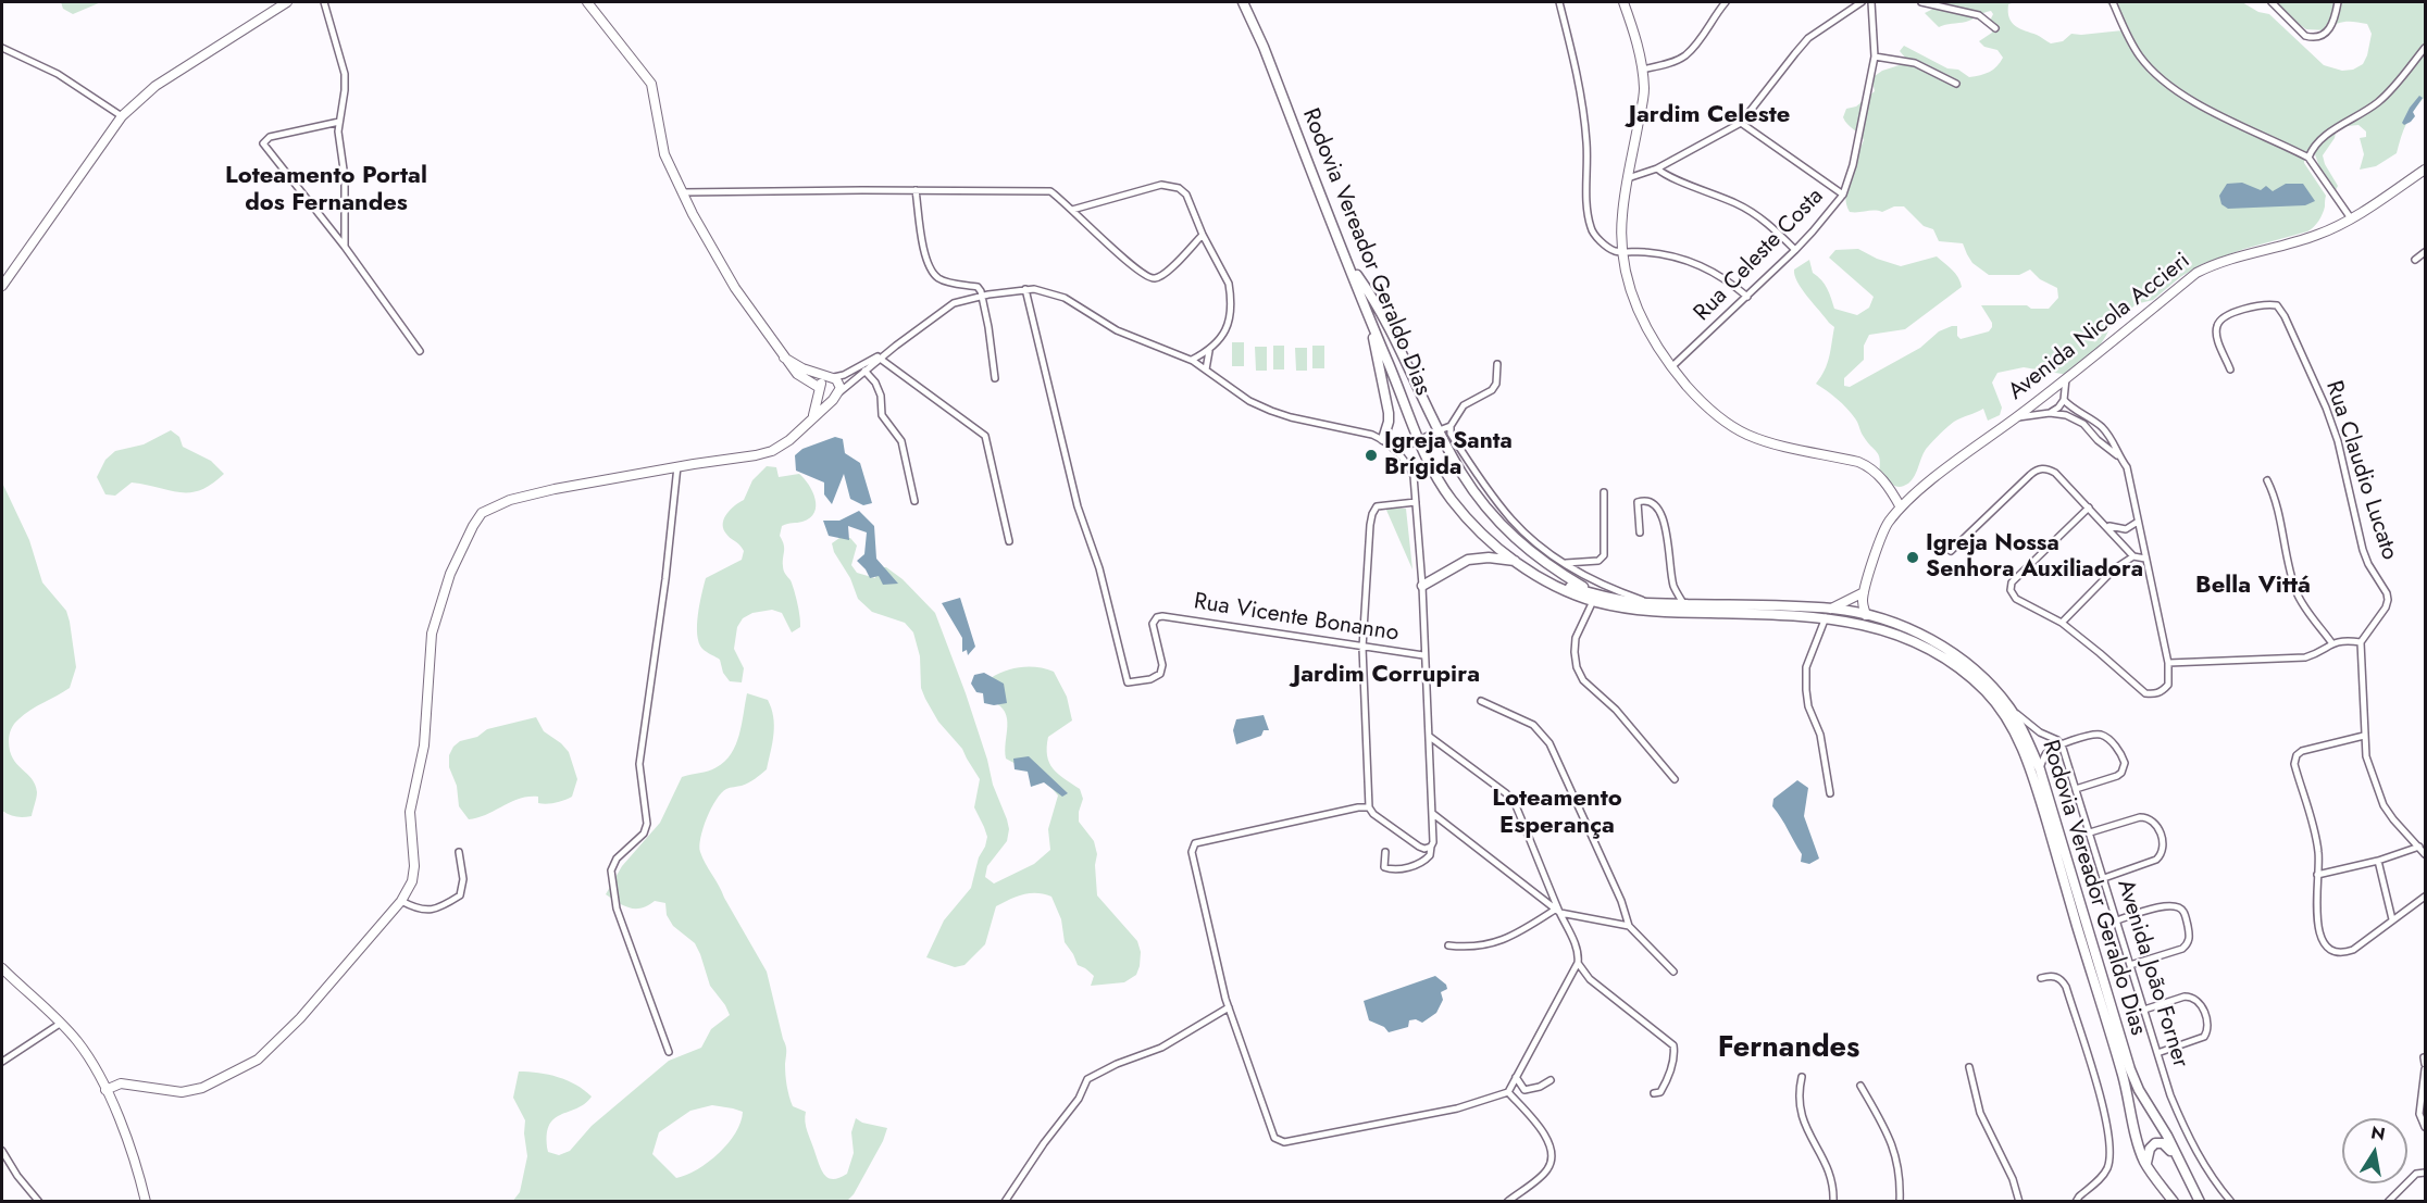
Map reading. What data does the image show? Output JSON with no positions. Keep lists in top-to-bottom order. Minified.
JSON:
{"streets":{"main road":["Rodovia Vereador Geraldo Dias"],"street":["Rua Celeste Costa","Avenida Nicola Accieri","Rua Claudio Lucato","Rua Vicente Bonanno","Avenida João Forner"]},"crossings":[["Rodovia Vereador Geraldo Dias","Avenida Nicola Accieri"]],"districts":["Jardim Celeste","Loteamento Portal dos Fernandes","Bella Vittá","Jardim Corrupira","Loteamento Esperança","Fernandes"],"places":["Igreja Santa Brígida","Igreja Nossa Senhora Auxiliadora"],"north":"top"}
